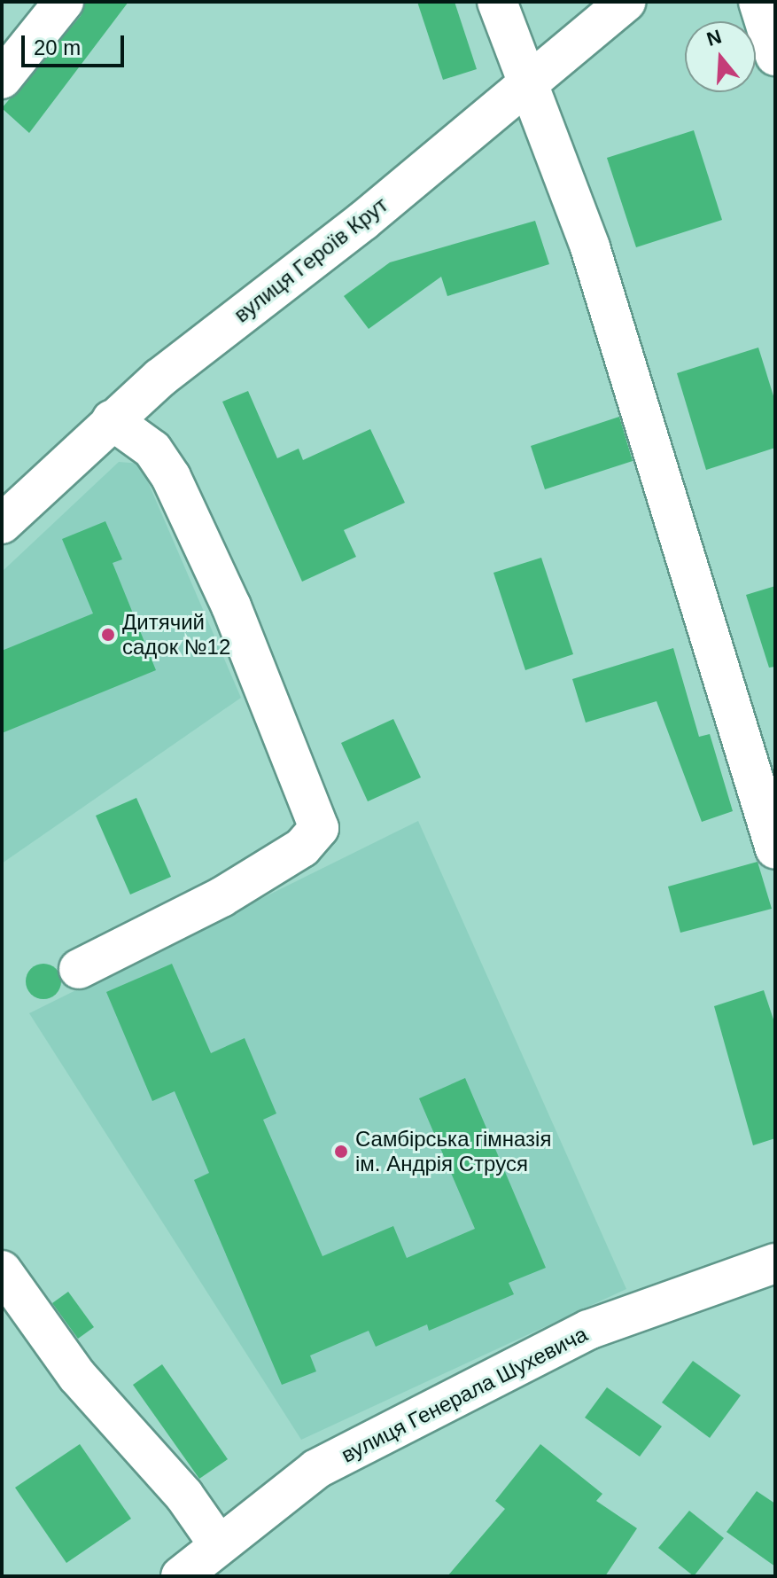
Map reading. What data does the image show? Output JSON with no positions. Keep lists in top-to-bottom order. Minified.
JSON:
{"streets":{"street":["вулиця Героїв Крут","вулиця Генерала Шухевича"]},"places":["Дитячий садок №12","Самбірська гімназія ім. Андрія Струся"],"scale_bar":"20 m","north":"top"}
